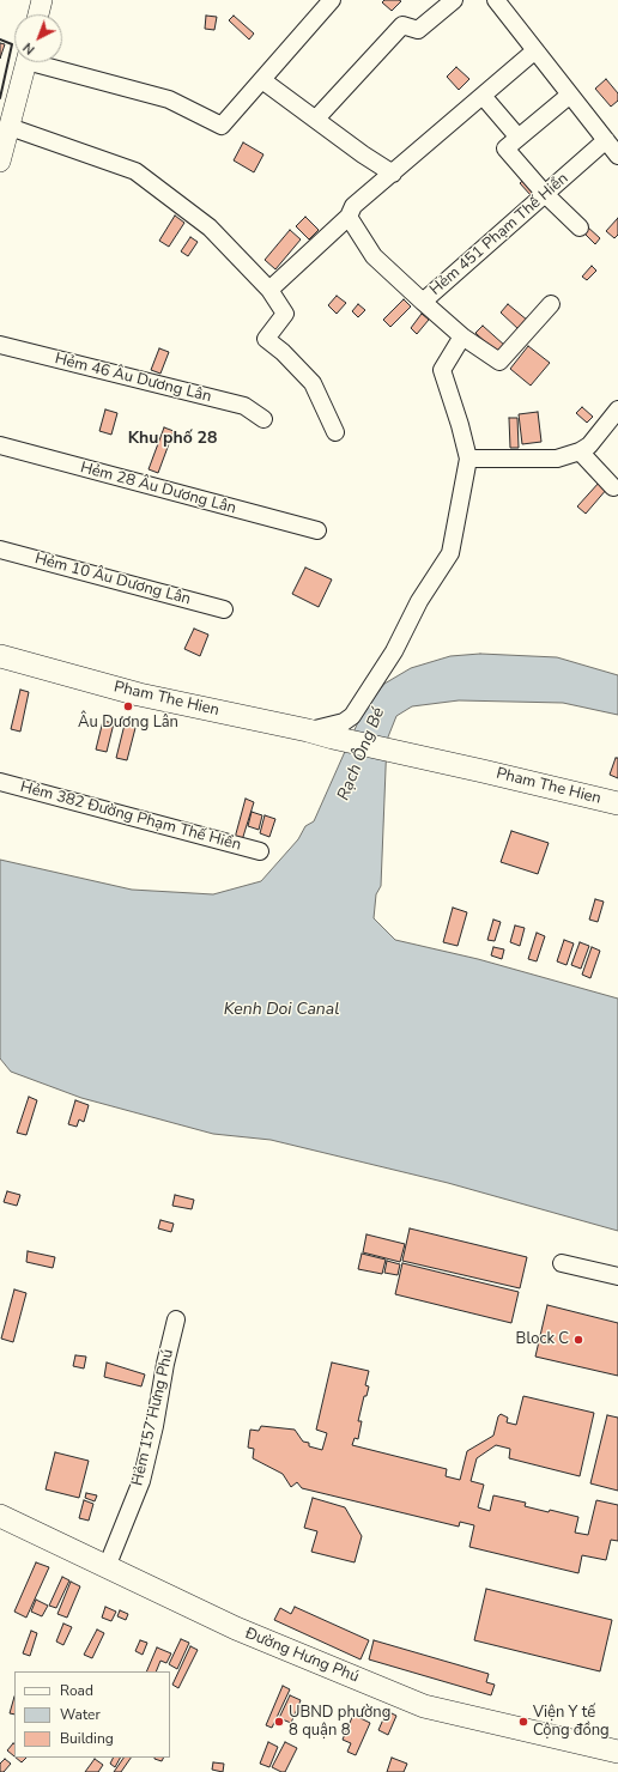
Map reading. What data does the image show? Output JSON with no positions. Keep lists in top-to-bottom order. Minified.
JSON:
{"streets":{"main road":["Pham The Hien","Đường Hưng Phú"],"street":["Hẻm 451 Phạm Thế Hiển","Hẻm 46 Âu Dương Lân","Hẻm 28 Âu Dương Lân","Hẻm 10 Âu Dương Lân","Hẻm 382 Đường Phạm Thế Hiển","Hẻm 157 Hưng Phú"]},"crossings":[["Hẻm 157 Hưng Phú","Đường Hưng Phú"]],"districts":["Khu phố 28"],"water":["Rạch Ông Bé","Kenh Doi Canal"],"places":["Âu Dương Lân","Block C","UBND phường 8 quận 8","Viện Y tế Cộng đồng"],"legend":["Road","Water","Building"],"north":"bottom left"}
